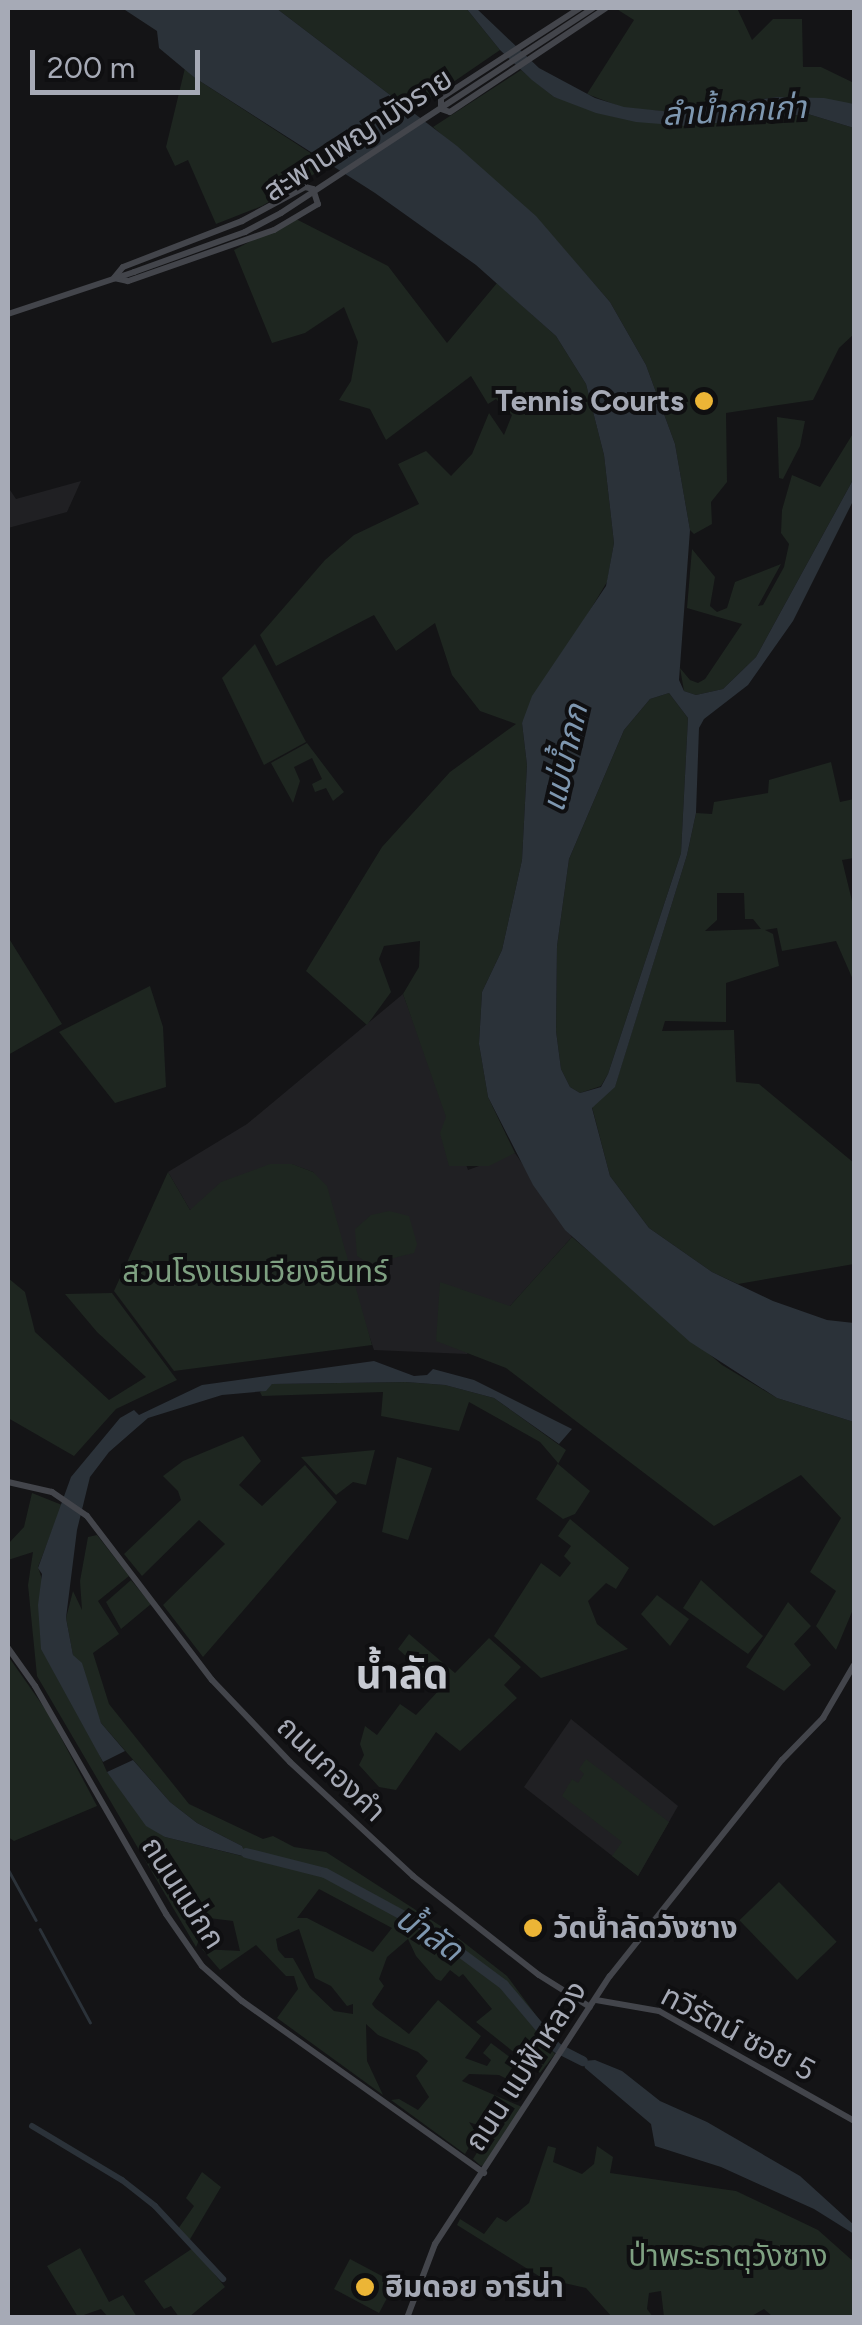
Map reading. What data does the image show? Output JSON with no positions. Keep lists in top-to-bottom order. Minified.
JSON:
{"streets":{"street":["สะพานพญามังราย","ถนนกองคำ","ถนนแม่กก","ทวีรัตน์ ซอย 5","ถนน แม่ฟ้าหลวง"]},"crossings":[["ถนนกองคำ","ทวีรัตน์ ซอย 5"],["ถนนกองคำ","ถนน แม่ฟ้าหลวง"],["ถนนแม่กก","ถนน แม่ฟ้าหลวง"],["ทวีรัตน์ ซอย 5","ถนน แม่ฟ้าหลวง"]],"districts":["น้ำลัด"],"water":["ลำน้ำกกเก่า","แม่น้ำกก","น้ำลัด"],"parks":["สวนโรงแรมเวียงอินทร์","ป่าพระธาตุวังซาง"],"places":["Tennis Courts","วัดน้ำลัดวังซาง","ฮิมดอย อารีน่า"],"scale_bar":"200 m"}
